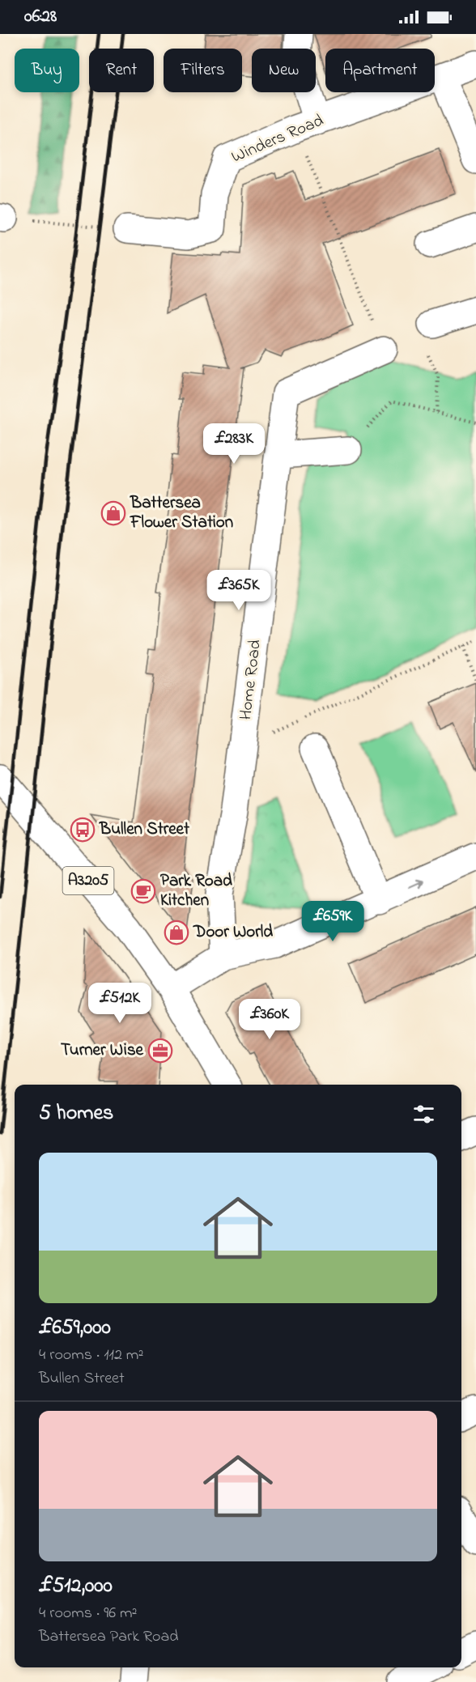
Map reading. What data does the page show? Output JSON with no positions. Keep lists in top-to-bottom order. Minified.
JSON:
{"streets":{"main road":["Winders Road","Home Road","A3205"]},"places":{"shop":["Battersea Flower Station","Door World"],"bus stop":["Bullen Street"],"cafe":["Park Road Kitchen"],"office":["Turner Wise"]},"page":{"status":"06:28","chip":["Buy","Rent","Filters","New","Apartment"],"price":["£283K","£365K","£659K","£512K","£360K"],"heading":"5 homes","list":[{"name":"£659,000","note":"4 rooms · 112 m² · Bullen Street"},{"name":"£512,000","note":"4 rooms · 96 m² · Battersea Park Road"}]}}
